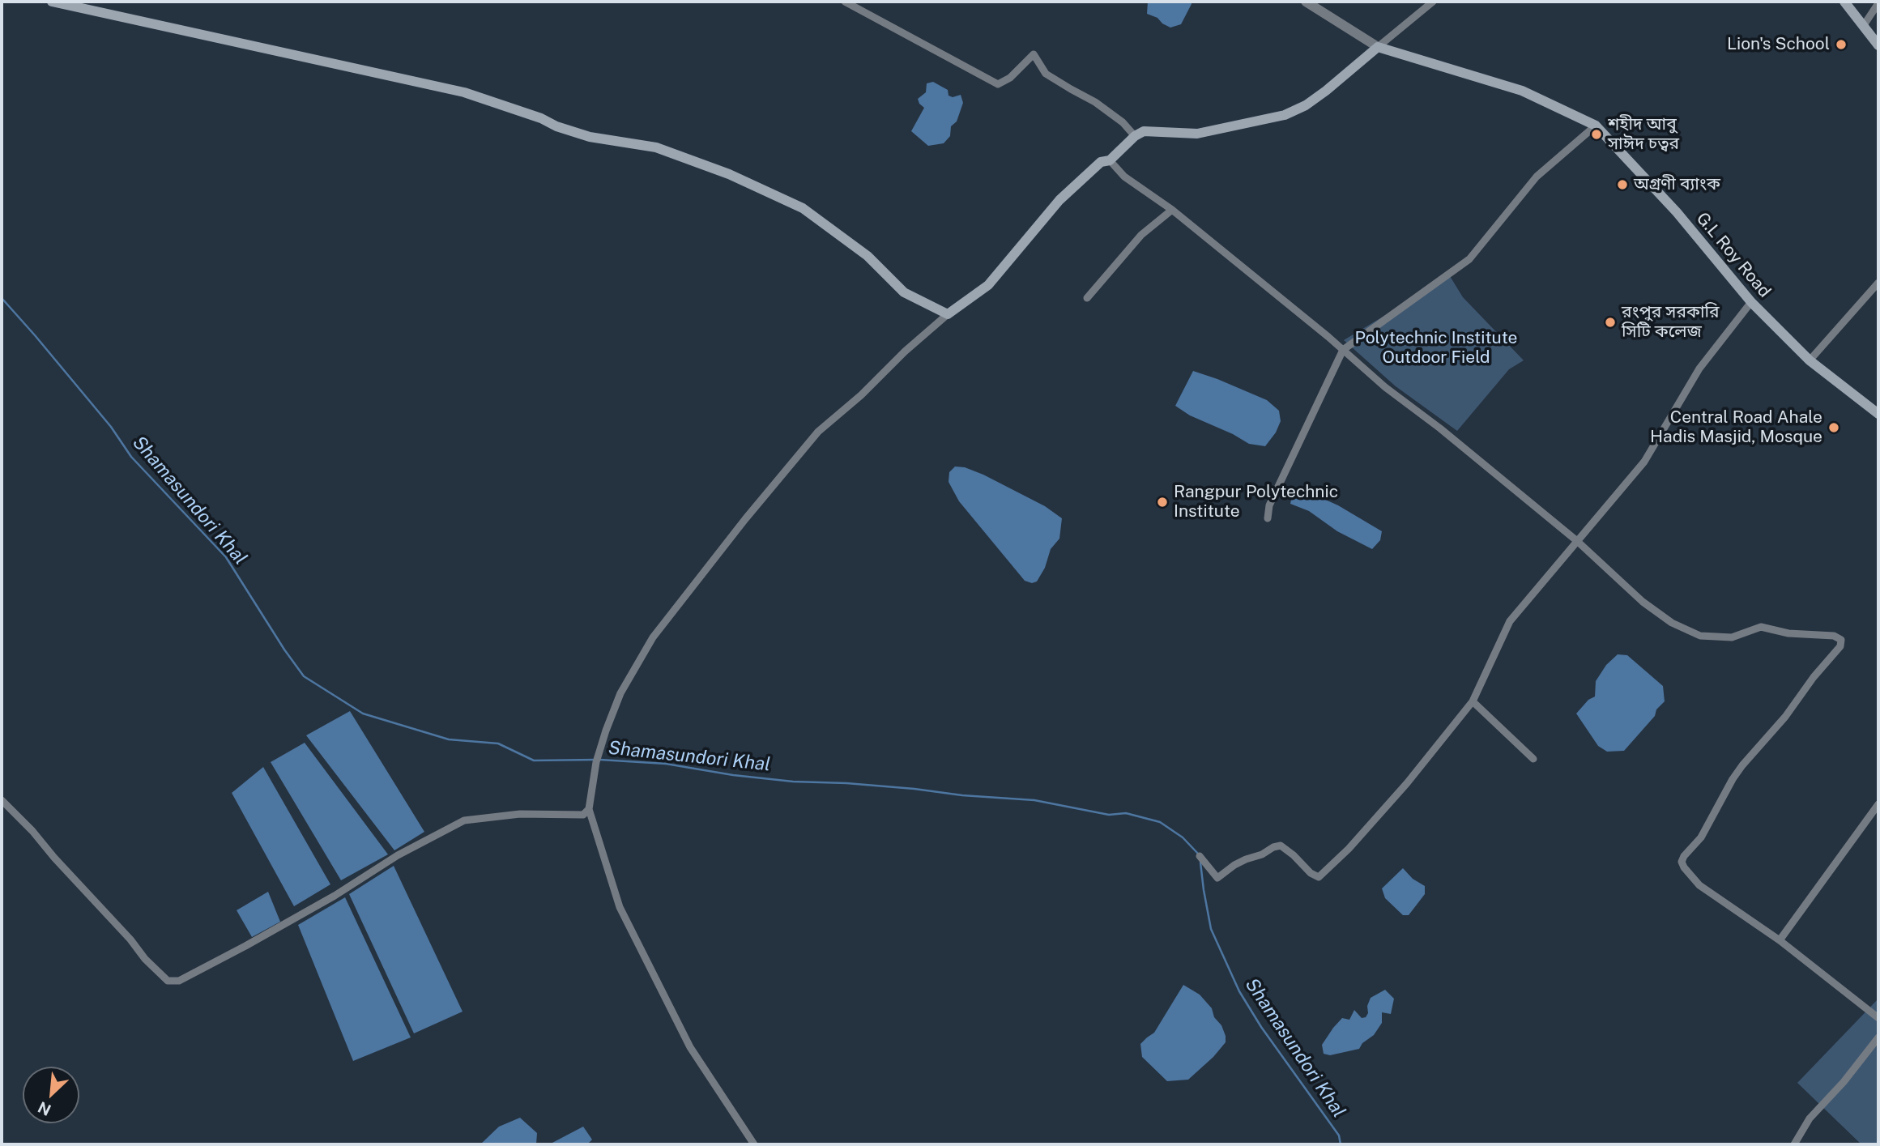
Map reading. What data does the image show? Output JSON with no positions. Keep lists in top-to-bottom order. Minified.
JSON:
{"streets":{"main road":["G.L Roy Road"]},"water":["Shamasundori Khal"],"parks":["Polytechnic Institute Outdoor Field"],"places":["Lion's School","শহীদ আবু সাঈদ চত্বর","অগ্রণী ব্যাংক","রংপুর সরকারি সিটি কলেজ","Central Road Ahale Hadis Masjid, Mosque","Rangpur Polytechnic Institute"],"north":"bottom left"}
